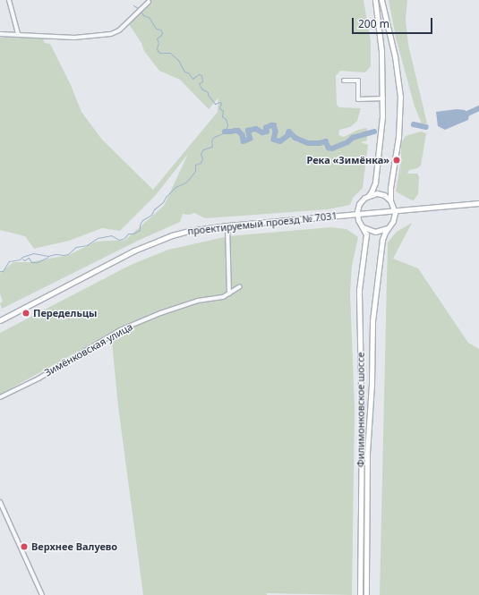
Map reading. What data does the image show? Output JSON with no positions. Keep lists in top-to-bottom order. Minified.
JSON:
{"streets":{"main road":["проектируемый проезд № 7031","Филимонковское шоссе"],"street":["Зимёнковская улица"]},"crossings":[["проектируемый проезд № 7031","Филимонковское шоссе"]],"places":["Река «Зимёнка»","Передельцы","Верхнее Валуево"],"scale_bar":"200 m"}
